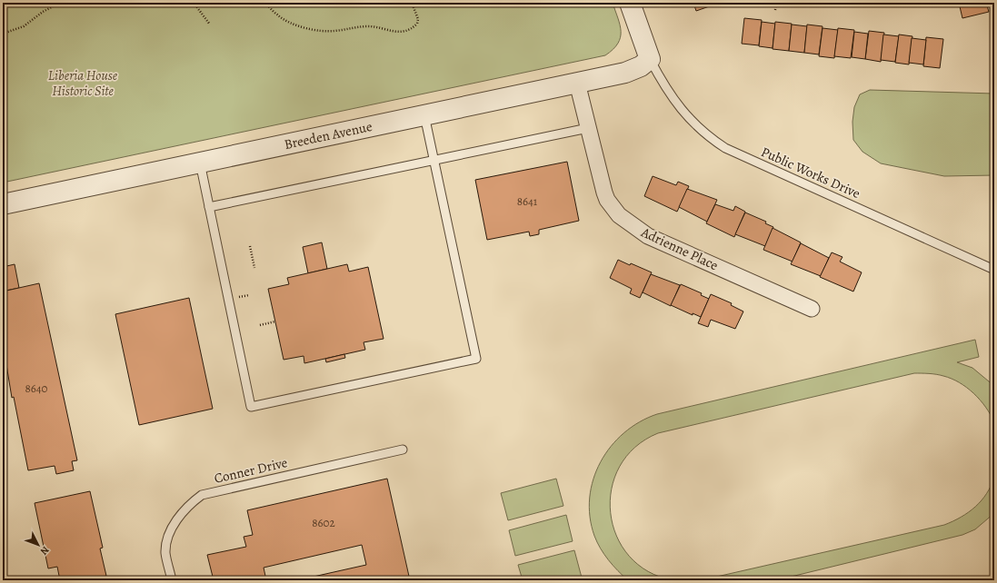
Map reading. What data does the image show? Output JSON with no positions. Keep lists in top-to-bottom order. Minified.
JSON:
{"streets":{"street":["Breeden Avenue","Adrienne Place"],"lane":["Public Works Drive","Conner Drive"]},"crossings":[["Breeden Avenue","Public Works Drive"],["Breeden Avenue","Adrienne Place"]],"parks":["Liberia House Historic Site"],"house_numbers":["8641","8640","8602"],"north":"bottom right"}
